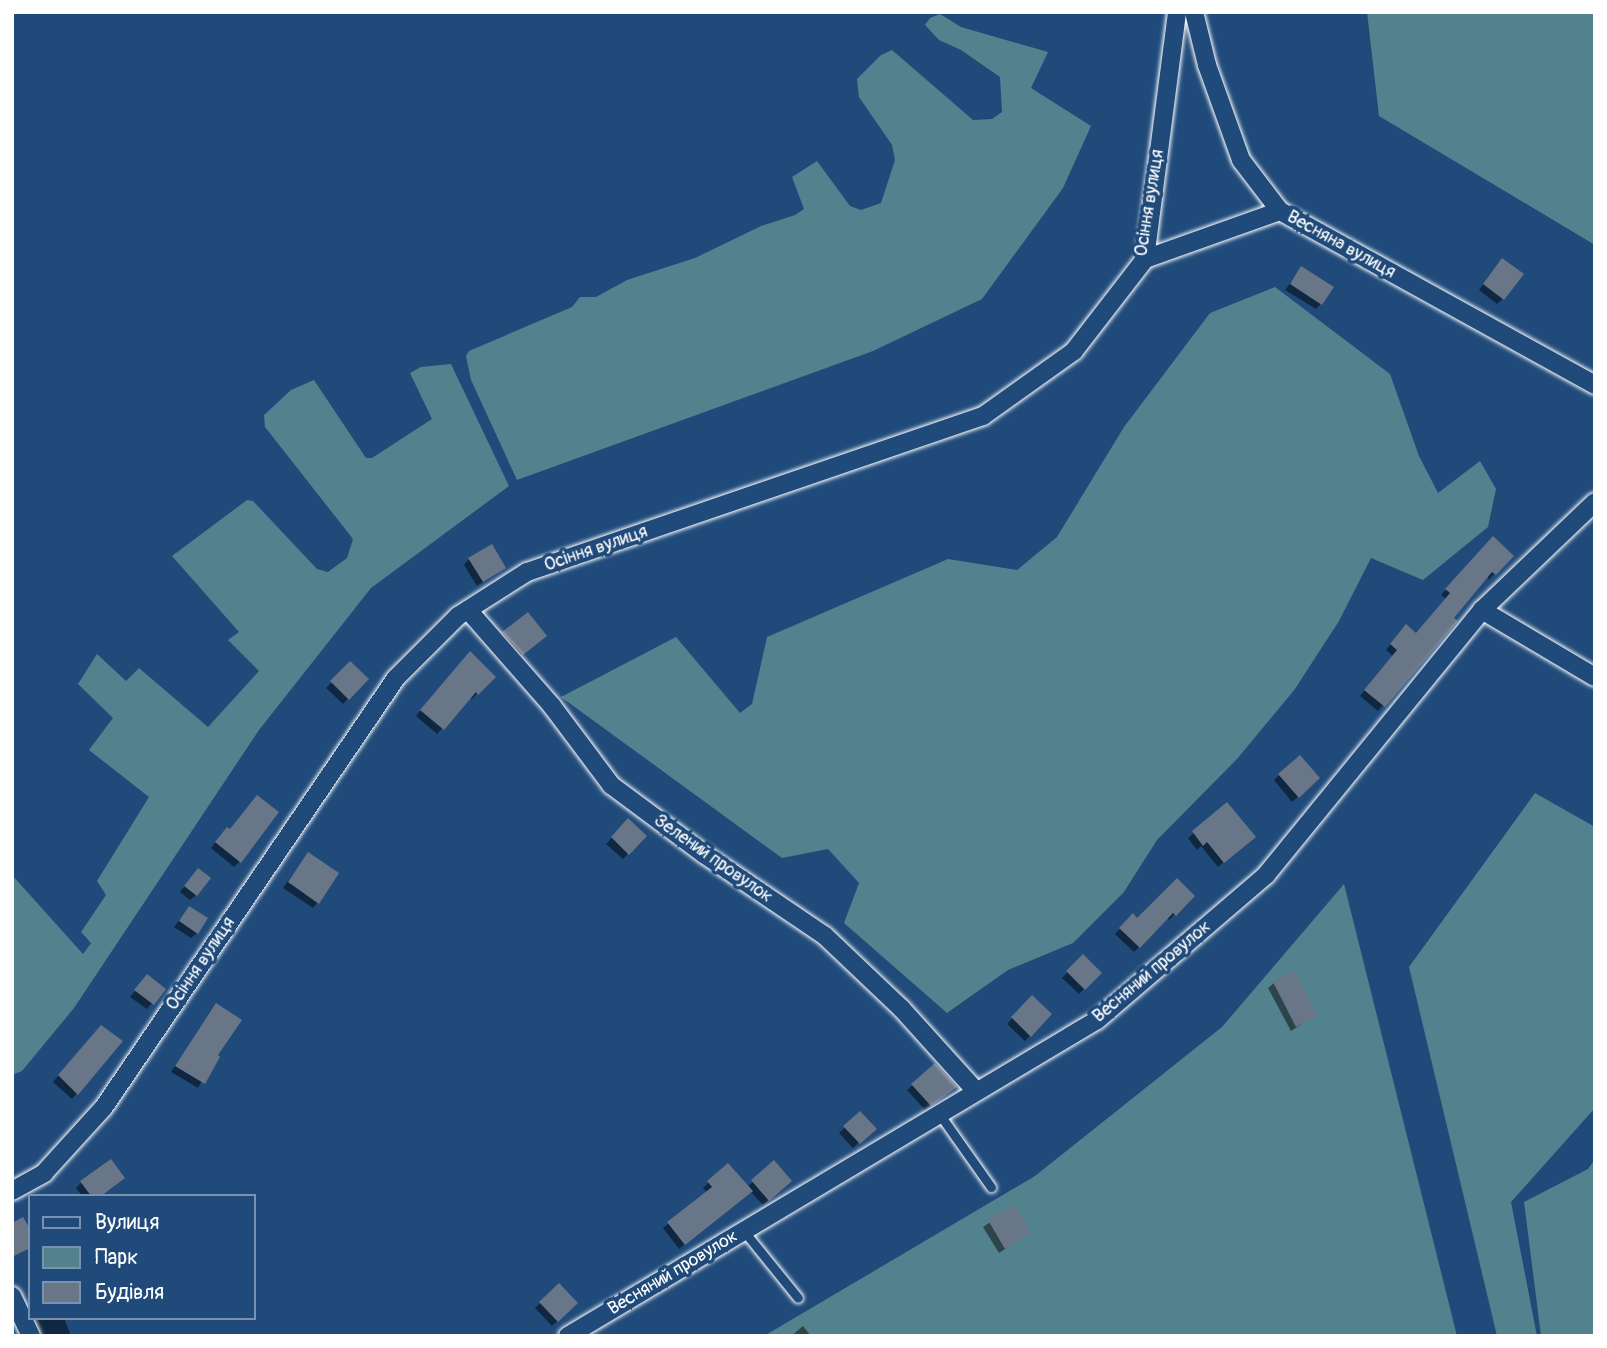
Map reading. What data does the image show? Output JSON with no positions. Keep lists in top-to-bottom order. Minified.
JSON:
{"streets":{"street":["Осіння вулиця","Весняна вулиця","Зелений провулок","Весняний провулок"]},"crossings":[["Осіння вулиця","Зелений провулок"],["Зелений провулок","Весняний провулок"]],"legend":["Вулиця","Парк","Будівля"]}
